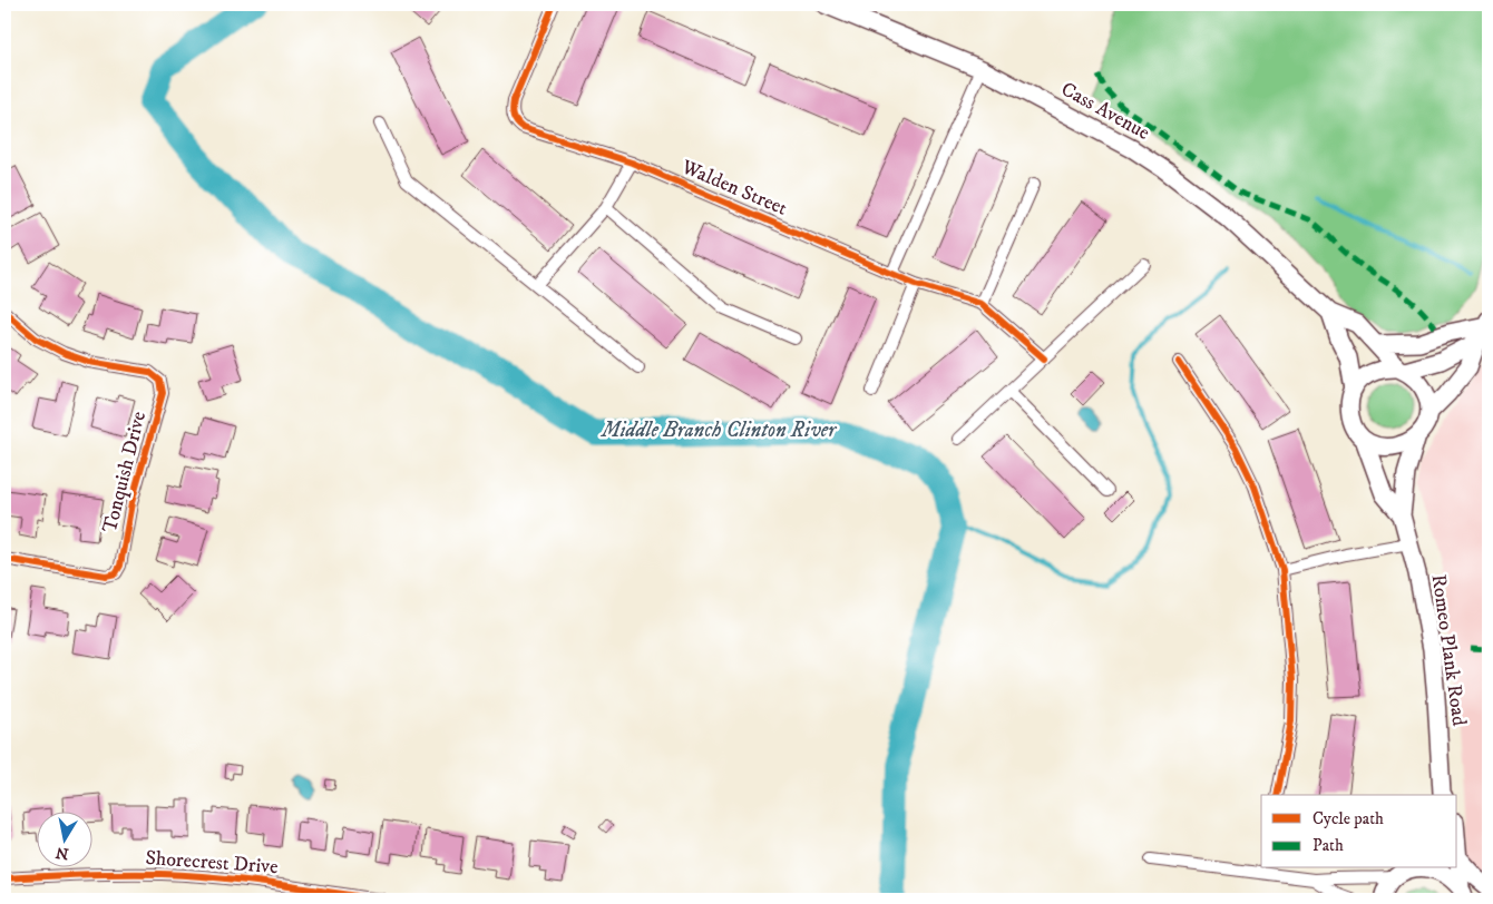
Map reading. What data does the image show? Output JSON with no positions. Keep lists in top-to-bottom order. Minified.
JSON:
{"streets":{"main road":["Cass Avenue","Romeo Plank Road"],"street":["Walden Street","Tonquish Drive","Shorecrest Drive"]},"crossings":[["Cass Avenue","Romeo Plank Road"]],"water":["Middle Branch Clinton River"],"legend":["Cycle path","Path"],"north":"bottom"}
